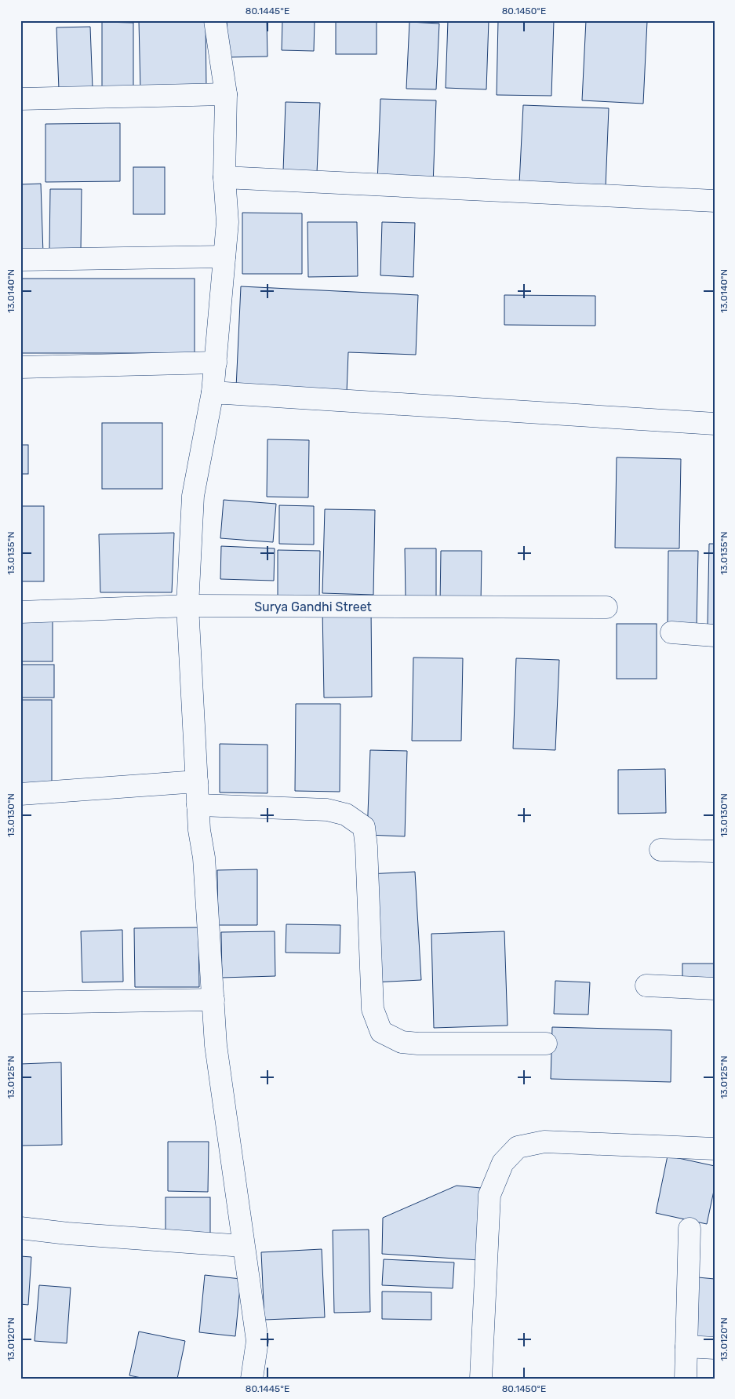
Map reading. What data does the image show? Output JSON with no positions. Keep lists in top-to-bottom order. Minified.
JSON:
{"streets":{"street":["Surya Gandhi Street"]},"coordinates":["80.1445°E","80.1450°E","13.0140°N","13.0135°N","13.0130°N","13.0125°N","13.0120°N"]}
